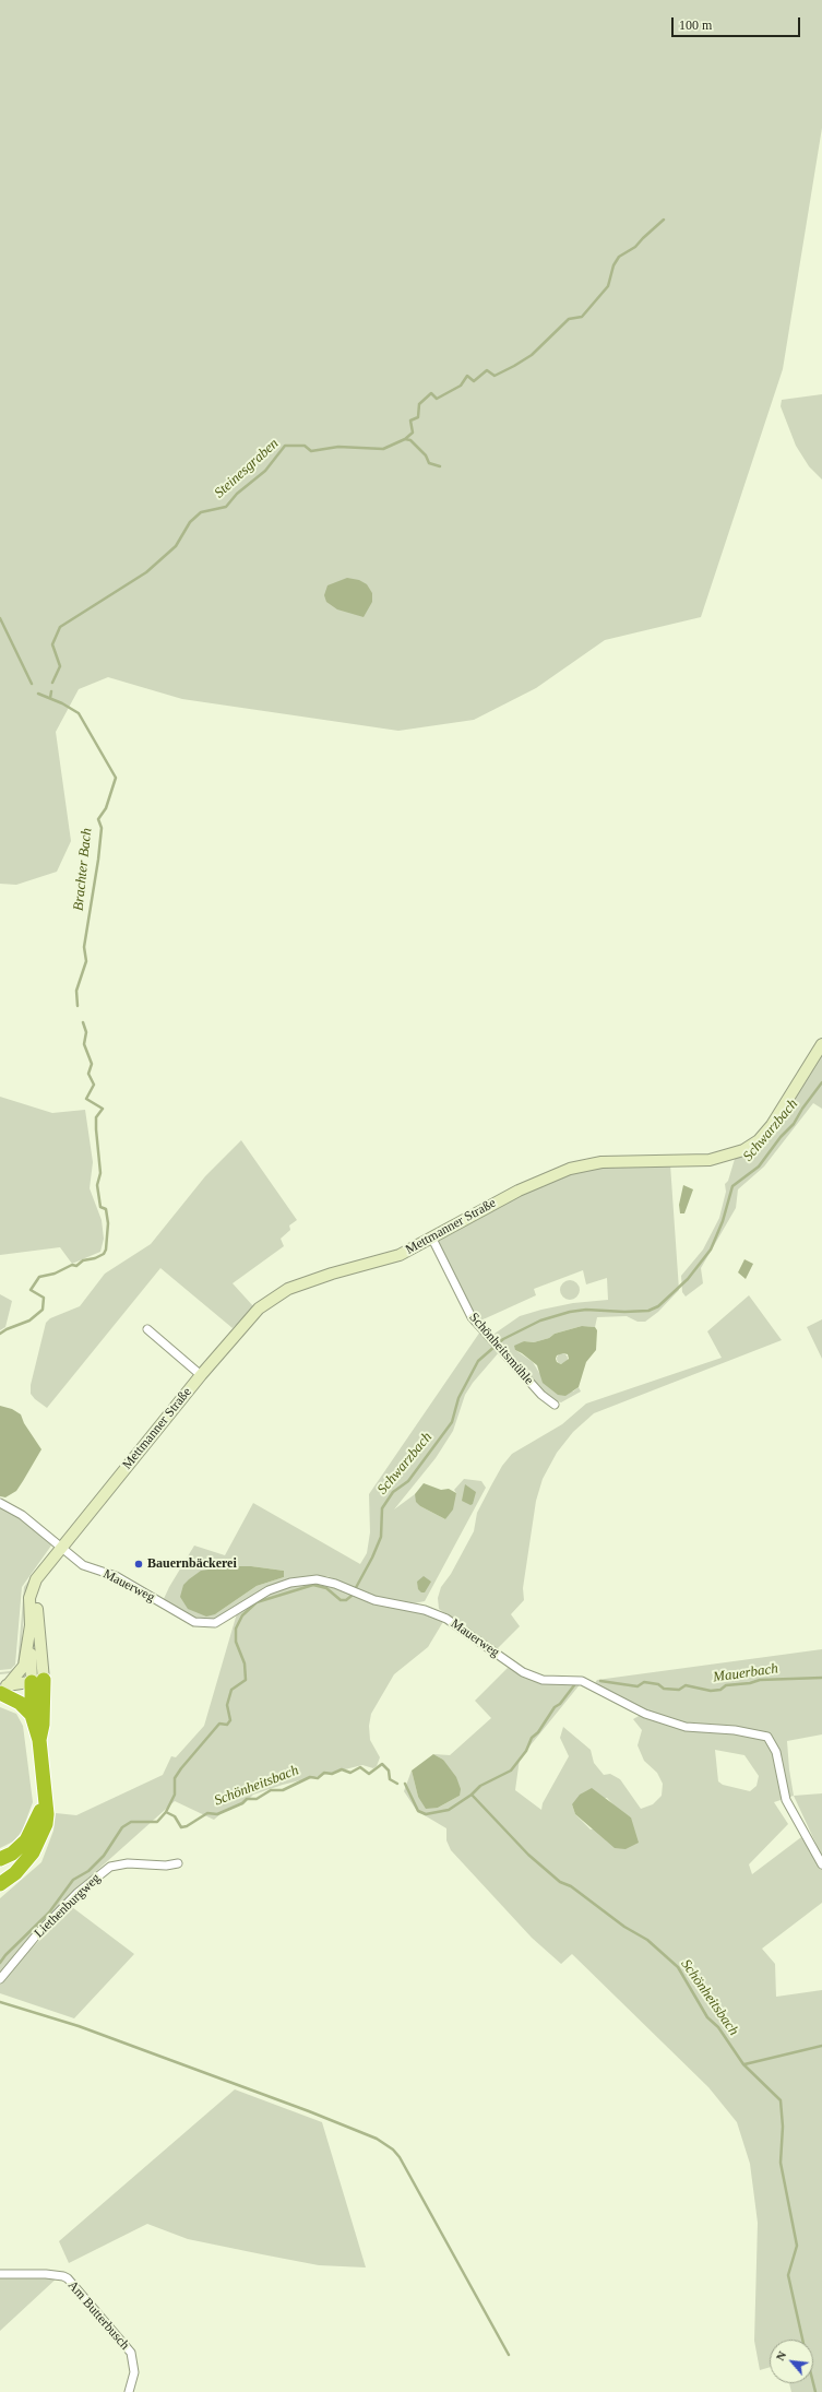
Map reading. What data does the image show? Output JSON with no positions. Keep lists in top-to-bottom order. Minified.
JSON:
{"streets":{"main road":["Mettmanner Straße"],"street":["Schönheitsmühle","Mauerweg","Liethenburgweg","Am Butterbusch"]},"crossings":[["Mettmanner Straße","Schönheitsmühle"],["Mettmanner Straße","Mauerweg"]],"water":["Steinesgraben","Brachter Bach","Schwarzbach","Mauerbach","Schönheitsbach"],"places":["Bauernbäckerei"],"scale_bar":"100 m","north":"top left"}
